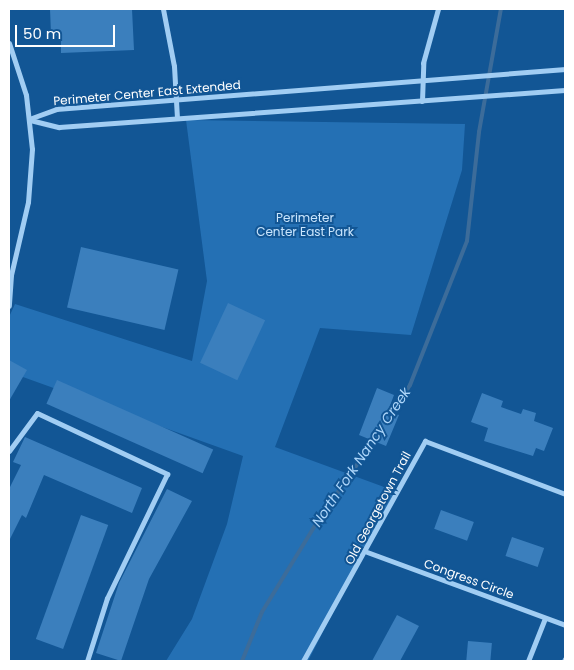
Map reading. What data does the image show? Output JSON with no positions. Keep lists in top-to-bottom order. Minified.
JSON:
{"streets":{"street":["Perimeter Center East Extended","Old Georgetown Trail","Congress Circle"]},"crossings":[["Old Georgetown Trail","Congress Circle"]],"water":["North Fork Nancy Creek"],"parks":["Perimeter Center East Park"],"scale_bar":"50 m"}
